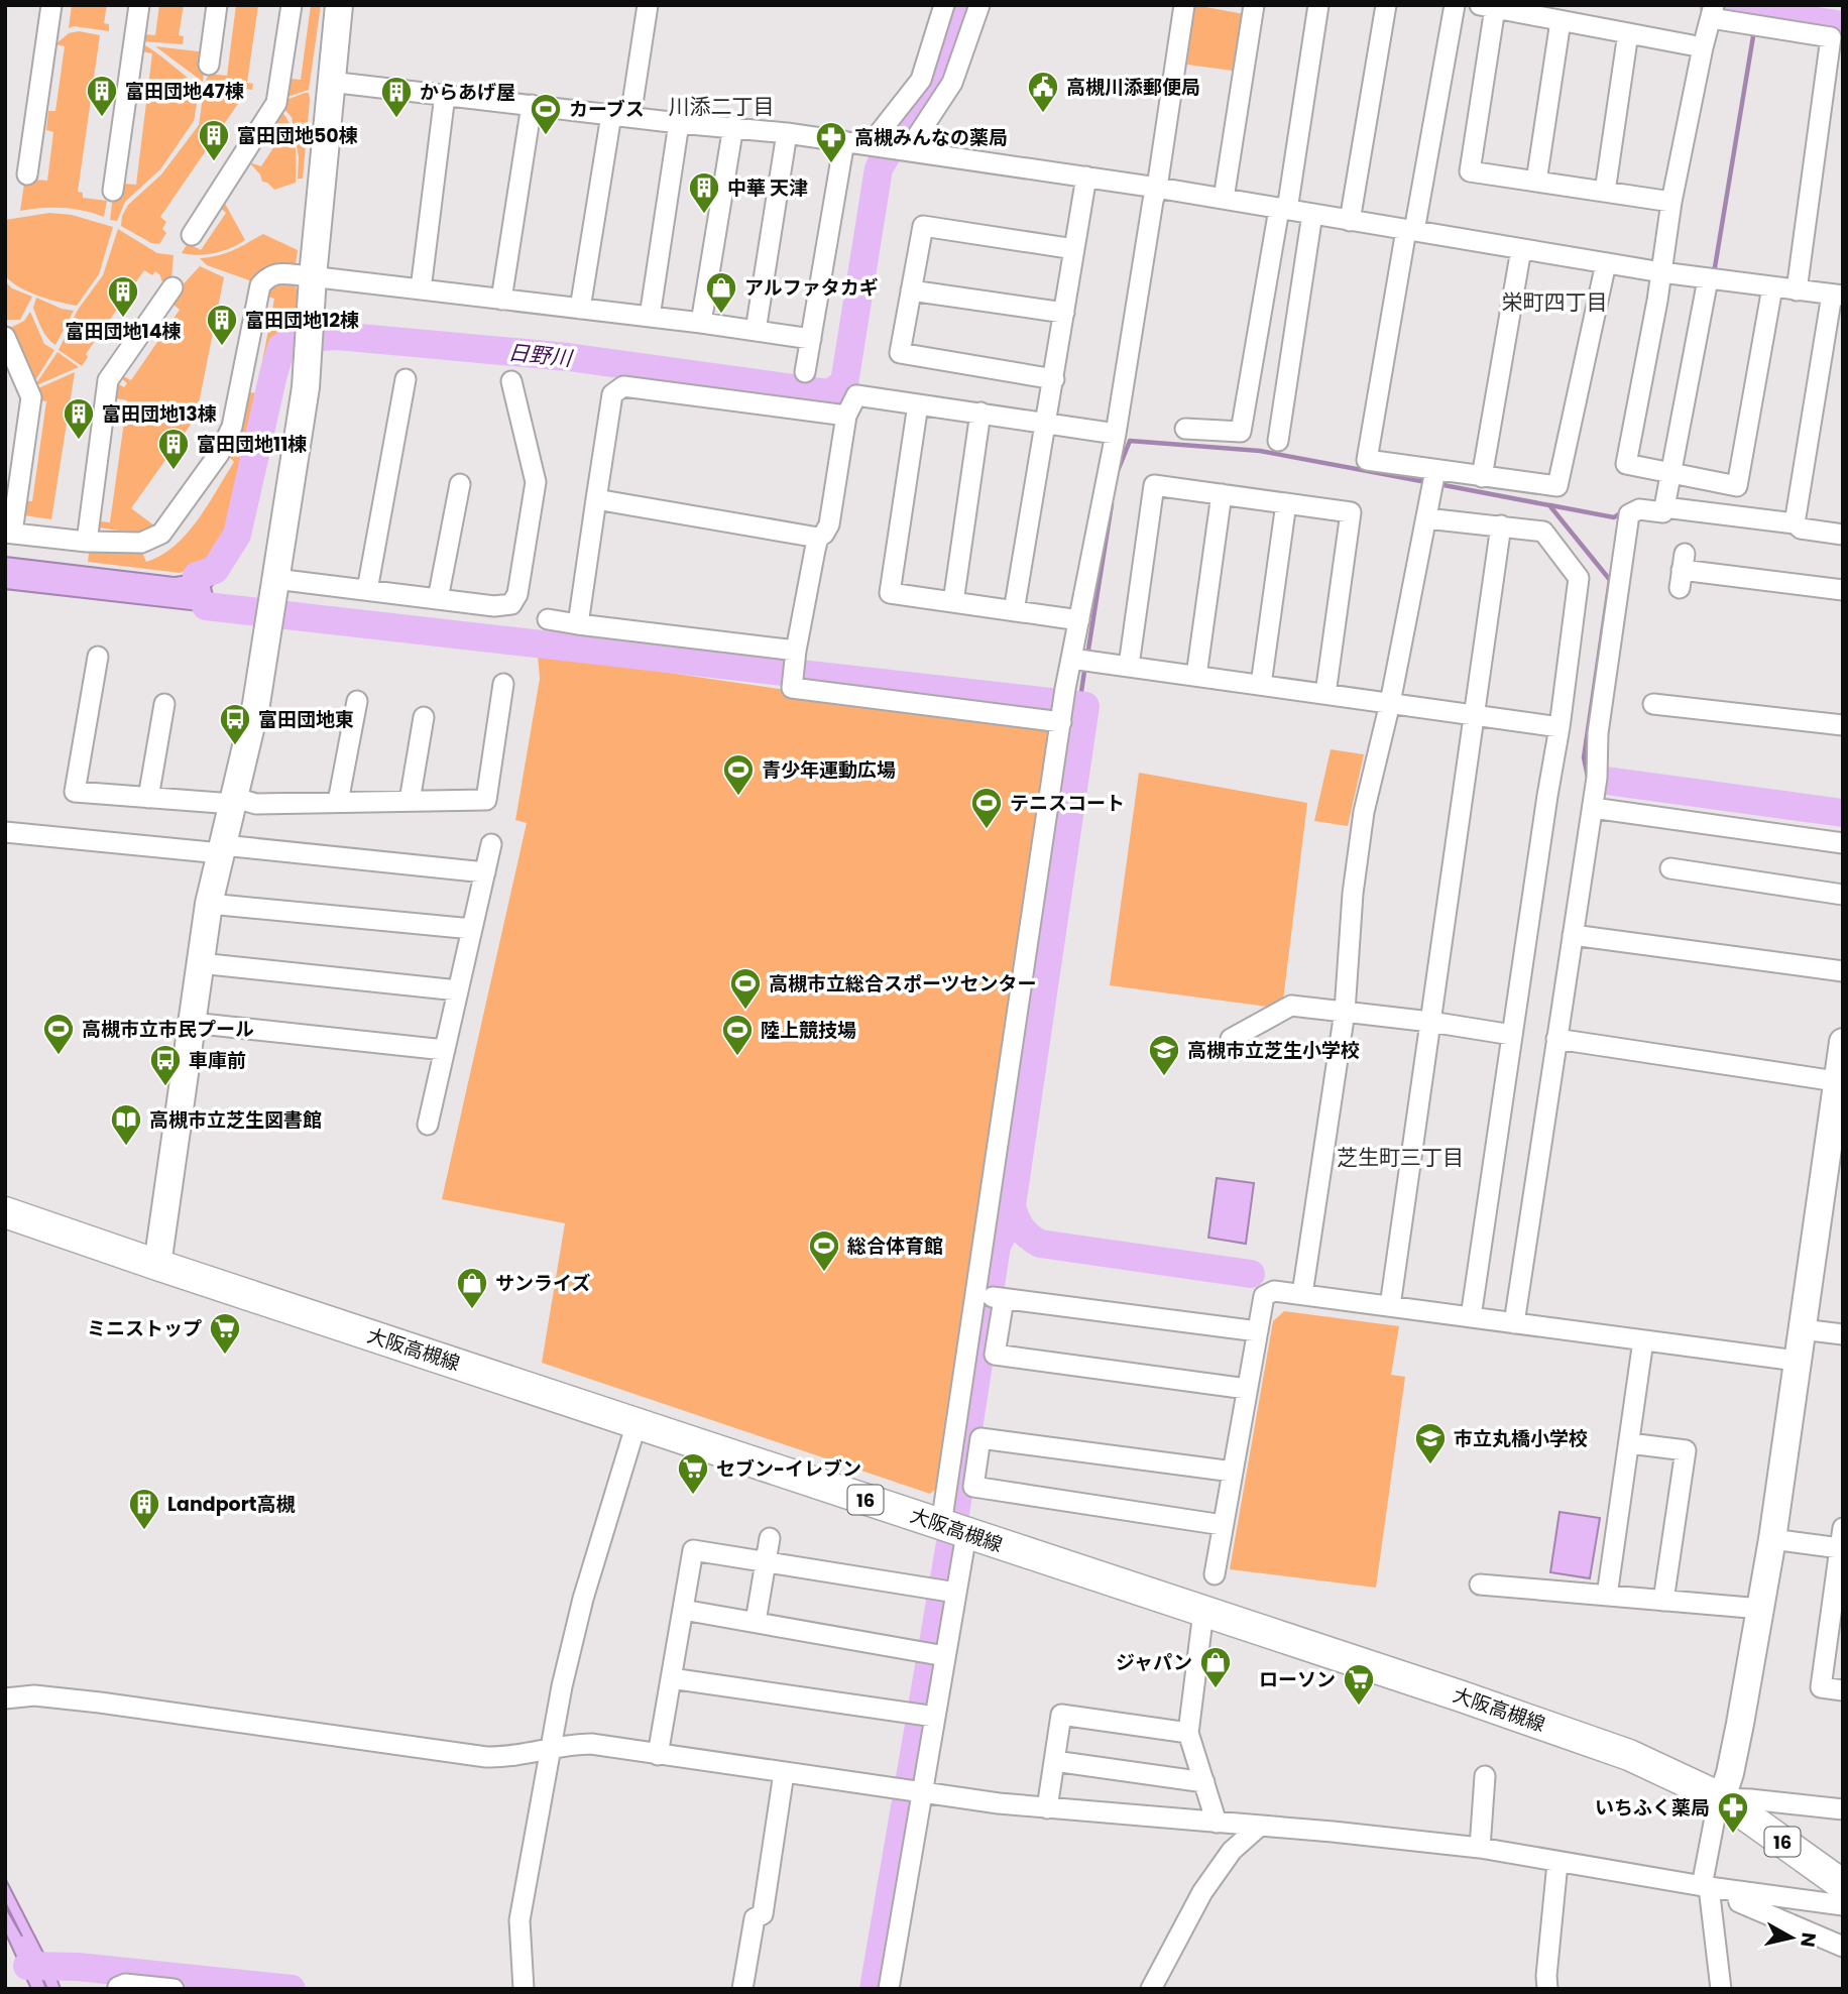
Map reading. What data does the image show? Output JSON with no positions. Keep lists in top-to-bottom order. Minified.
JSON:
{"streets":{"main road":["大阪高槻線","16"]},"districts":["川添二丁目","栄町四丁目","芝生町三丁目"],"water":["日野川"],"places":{"public building":["高槻川添郵便局"],"building":["富田団地47棟","からあげ屋","富田団地50棟","中華 天津","富田団地14棟","富田団地12棟","富田団地13棟","富田団地11棟","Landport高槻"],"sports":["カーブス","青少年運動広場","テニスコート","高槻市立総合スポーツセンター","高槻市立市民プール","陸上競技場","総合体育館"],"pharmacy":["高槻みんなの薬局","いちふく薬局"],"shop":["アルファタカギ","サンライズ","ジャパン"],"bus stop":["富田団地東","車庫前"],"school or university":["高槻市立芝生小学校","市立丸橋小学校"],"library":["高槻市立芝生図書館"],"supermarket":["ミニストップ","セブン-イレブン","ローソン"]},"north":"right"}
